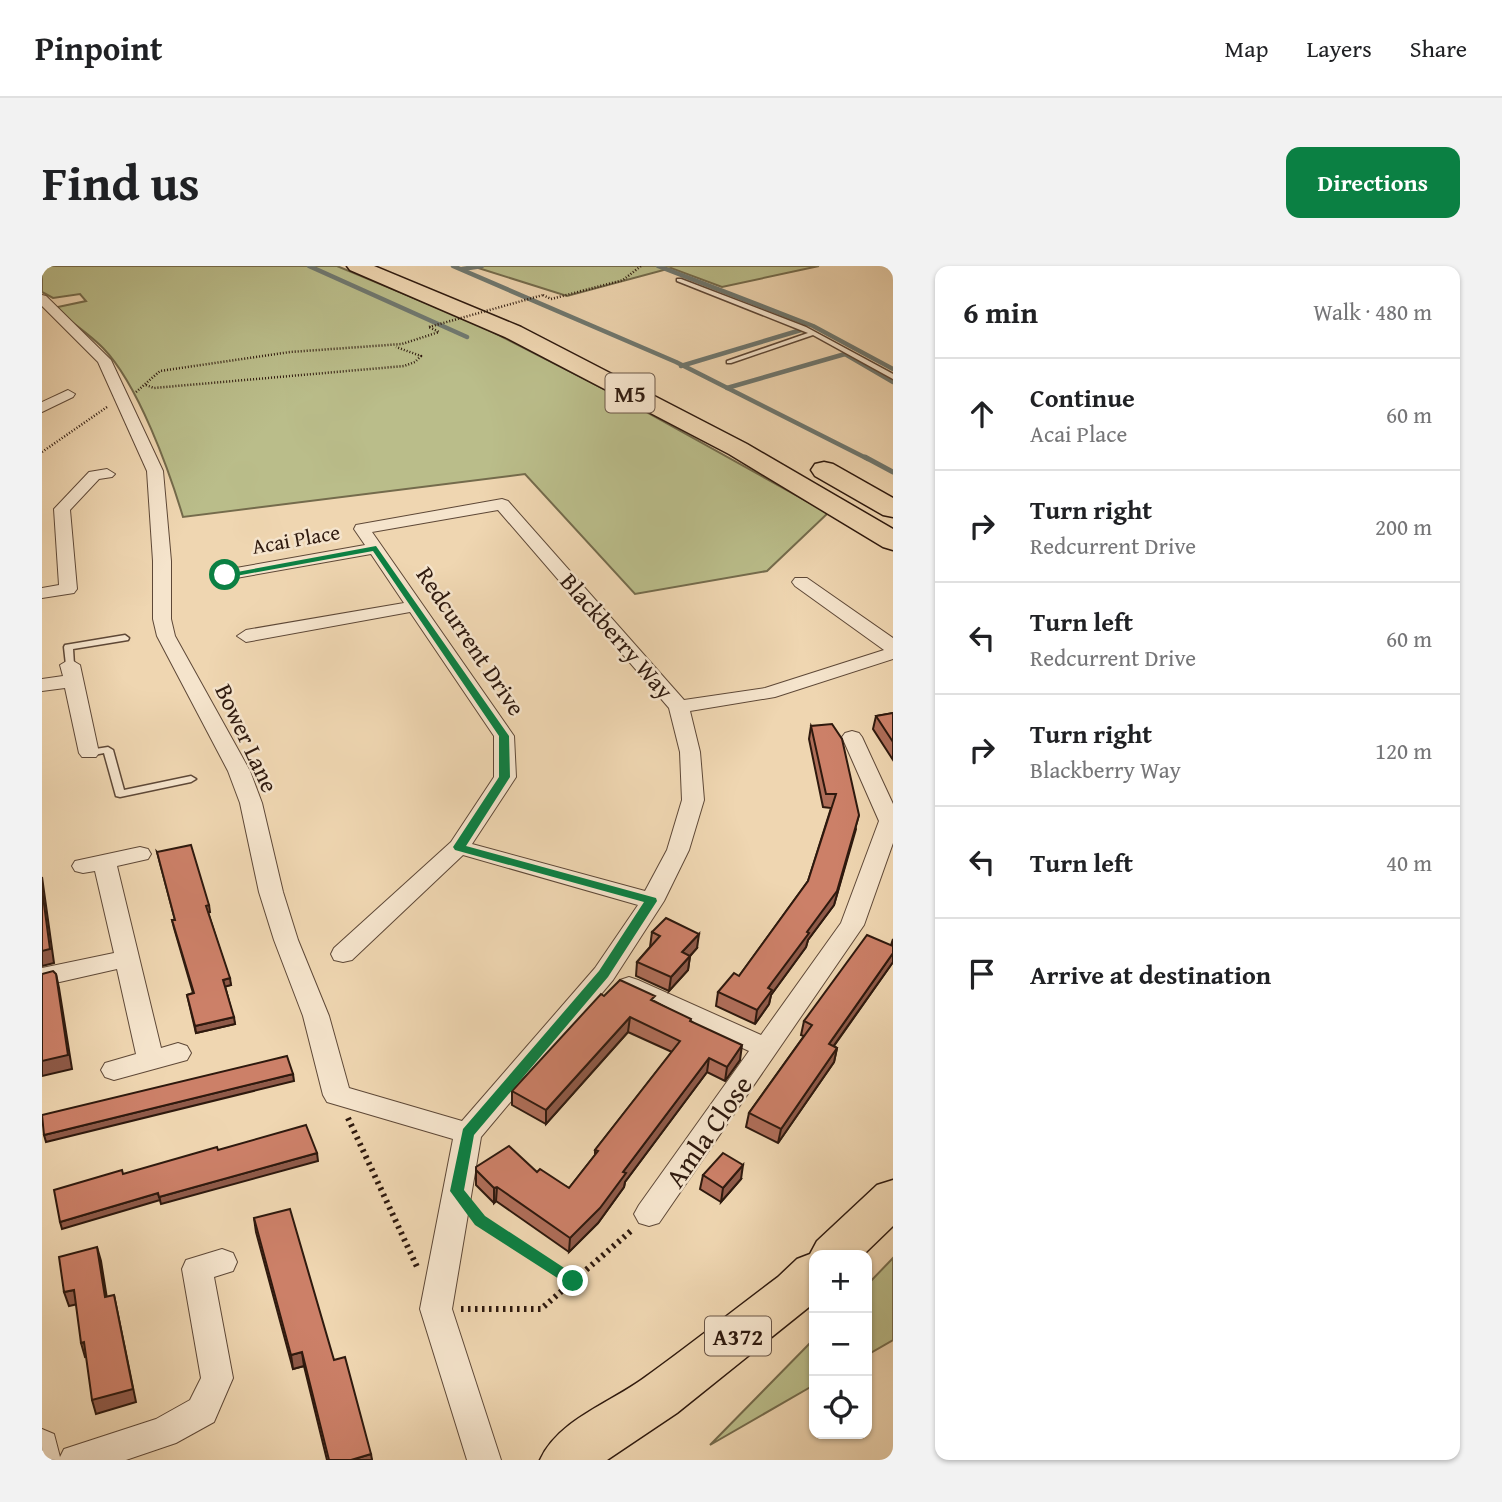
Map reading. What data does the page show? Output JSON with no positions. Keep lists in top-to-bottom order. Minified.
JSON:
{"streets":{"highway":["M5"],"main road":["A372"],"street":["Acai Place","Blackberry Way","Redcurrent Drive","Bower Lane","Amla Close"]},"crossings":[["Acai Place","Redcurrent Drive"],["Blackberry Way","Redcurrent Drive"]],"page":{"header":"Pinpoint","nav":["Map","Layers","Share"],"title":"Find us","buttons":"Directions","heading":["6 min","Walk · 480 m"],"list":[["Continue","Acai Place","60 m"],["Turn right","Redcurrent Drive","200 m"],["Turn left","Redcurrent Drive","60 m"],["Turn right","Blackberry Way","120 m"],["Turn left","40 m"],"Arrive at destination"],"map_buttons":["+","−"]}}
